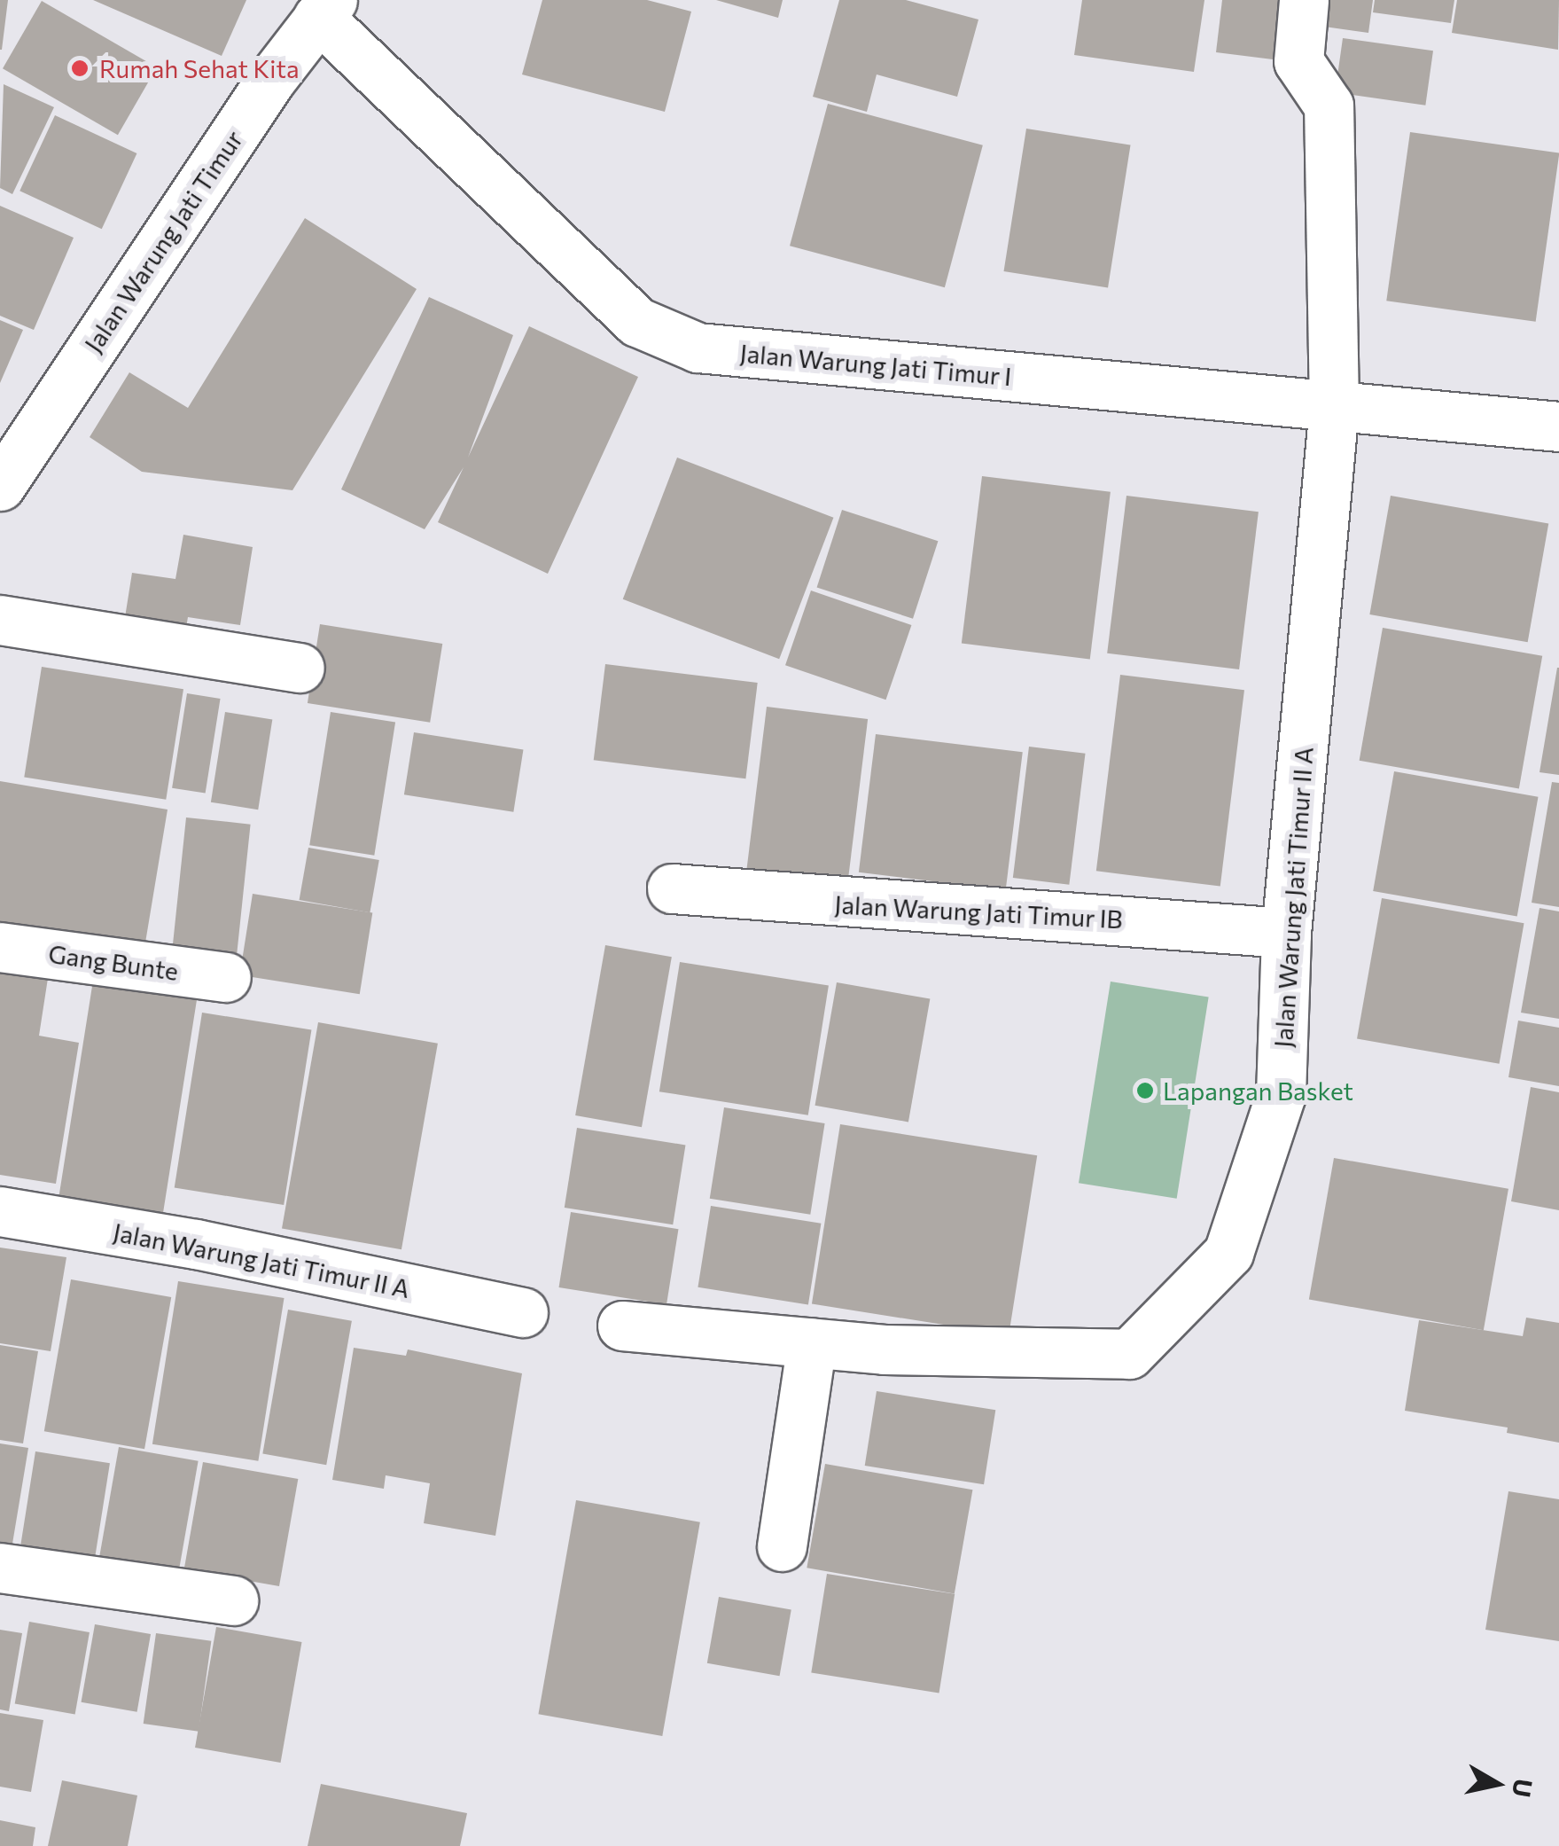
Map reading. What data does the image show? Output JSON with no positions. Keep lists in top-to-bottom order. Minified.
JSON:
{"streets":{"street":["Jalan Warung Jati Timur","Jalan Warung Jati Timur I","Jalan Warung Jati Timur II A","Jalan Warung Jati Timur IB","Gang Bunte"]},"crossings":[["Jalan Warung Jati Timur","Jalan Warung Jati Timur I"],["Jalan Warung Jati Timur I","Jalan Warung Jati Timur II A"],["Jalan Warung Jati Timur II A","Jalan Warung Jati Timur IB"]],"places":["Rumah Sehat Kita","Lapangan Basket"],"north":"right"}
